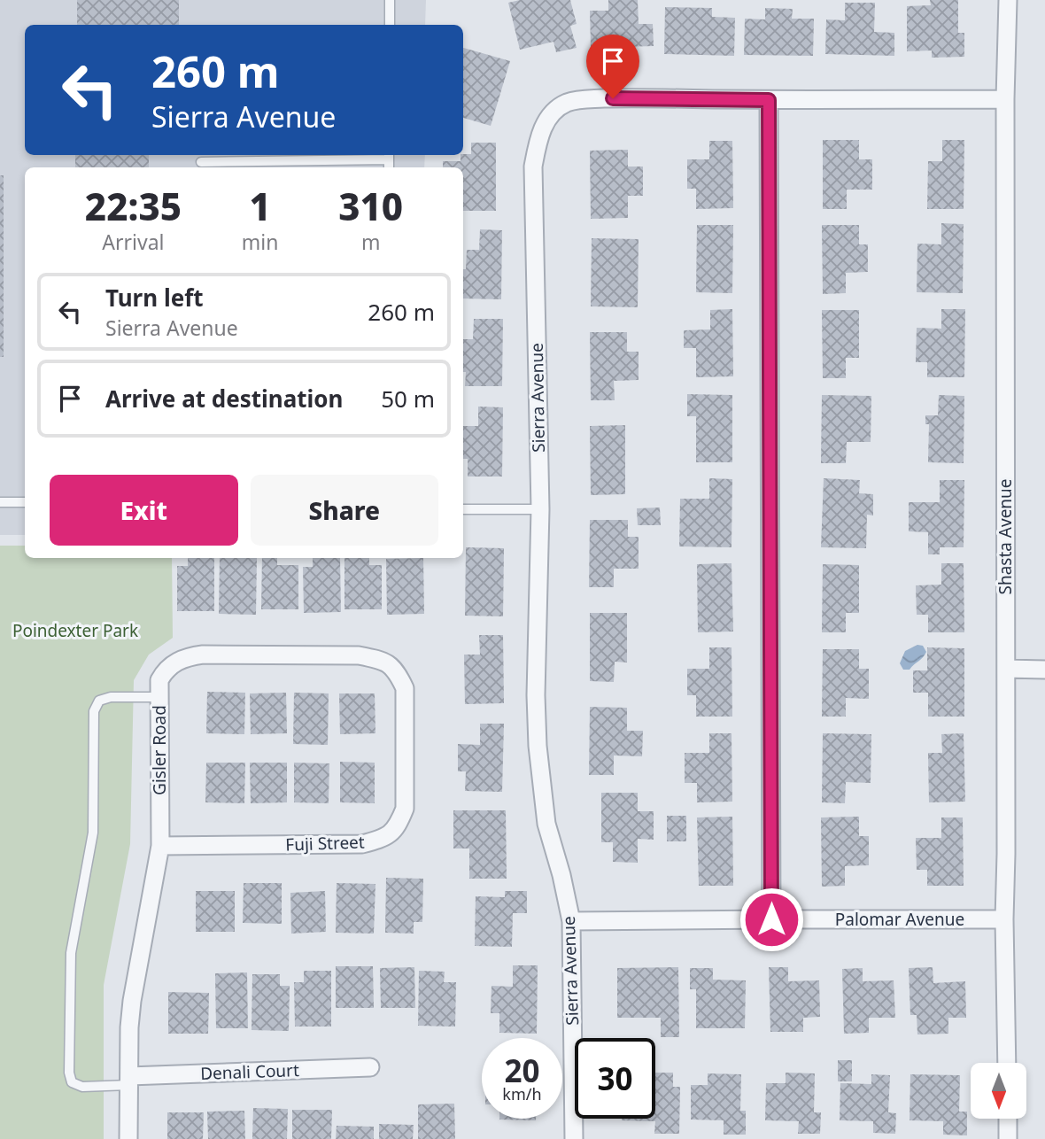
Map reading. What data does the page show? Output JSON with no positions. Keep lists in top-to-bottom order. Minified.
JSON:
{"streets":{"street":["Sierra Avenue","Shasta Avenue","Gisler Road","Fuji Street","Palomar Avenue","Denali Court"]},"crossings":[["Sierra Avenue","Shasta Avenue"],["Sierra Avenue","Palomar Avenue"],["Shasta Avenue","Palomar Avenue"],["Gisler Road","Fuji Street"],["Gisler Road","Denali Court"]],"parks":["Poindexter Park"],"north":"bottom","page":{"turn":["260 m","Sierra Avenue"],"eta":["22:35","Arrival","1","min","310","m"],"list":[{"name":"Turn left","note":"Sierra Avenue","value":"260 m"},{"name":"Arrive at destination","value":"50 m"}],"buttons":["Exit","Share"],"speed":"20 km/h","limit":"30"}}
